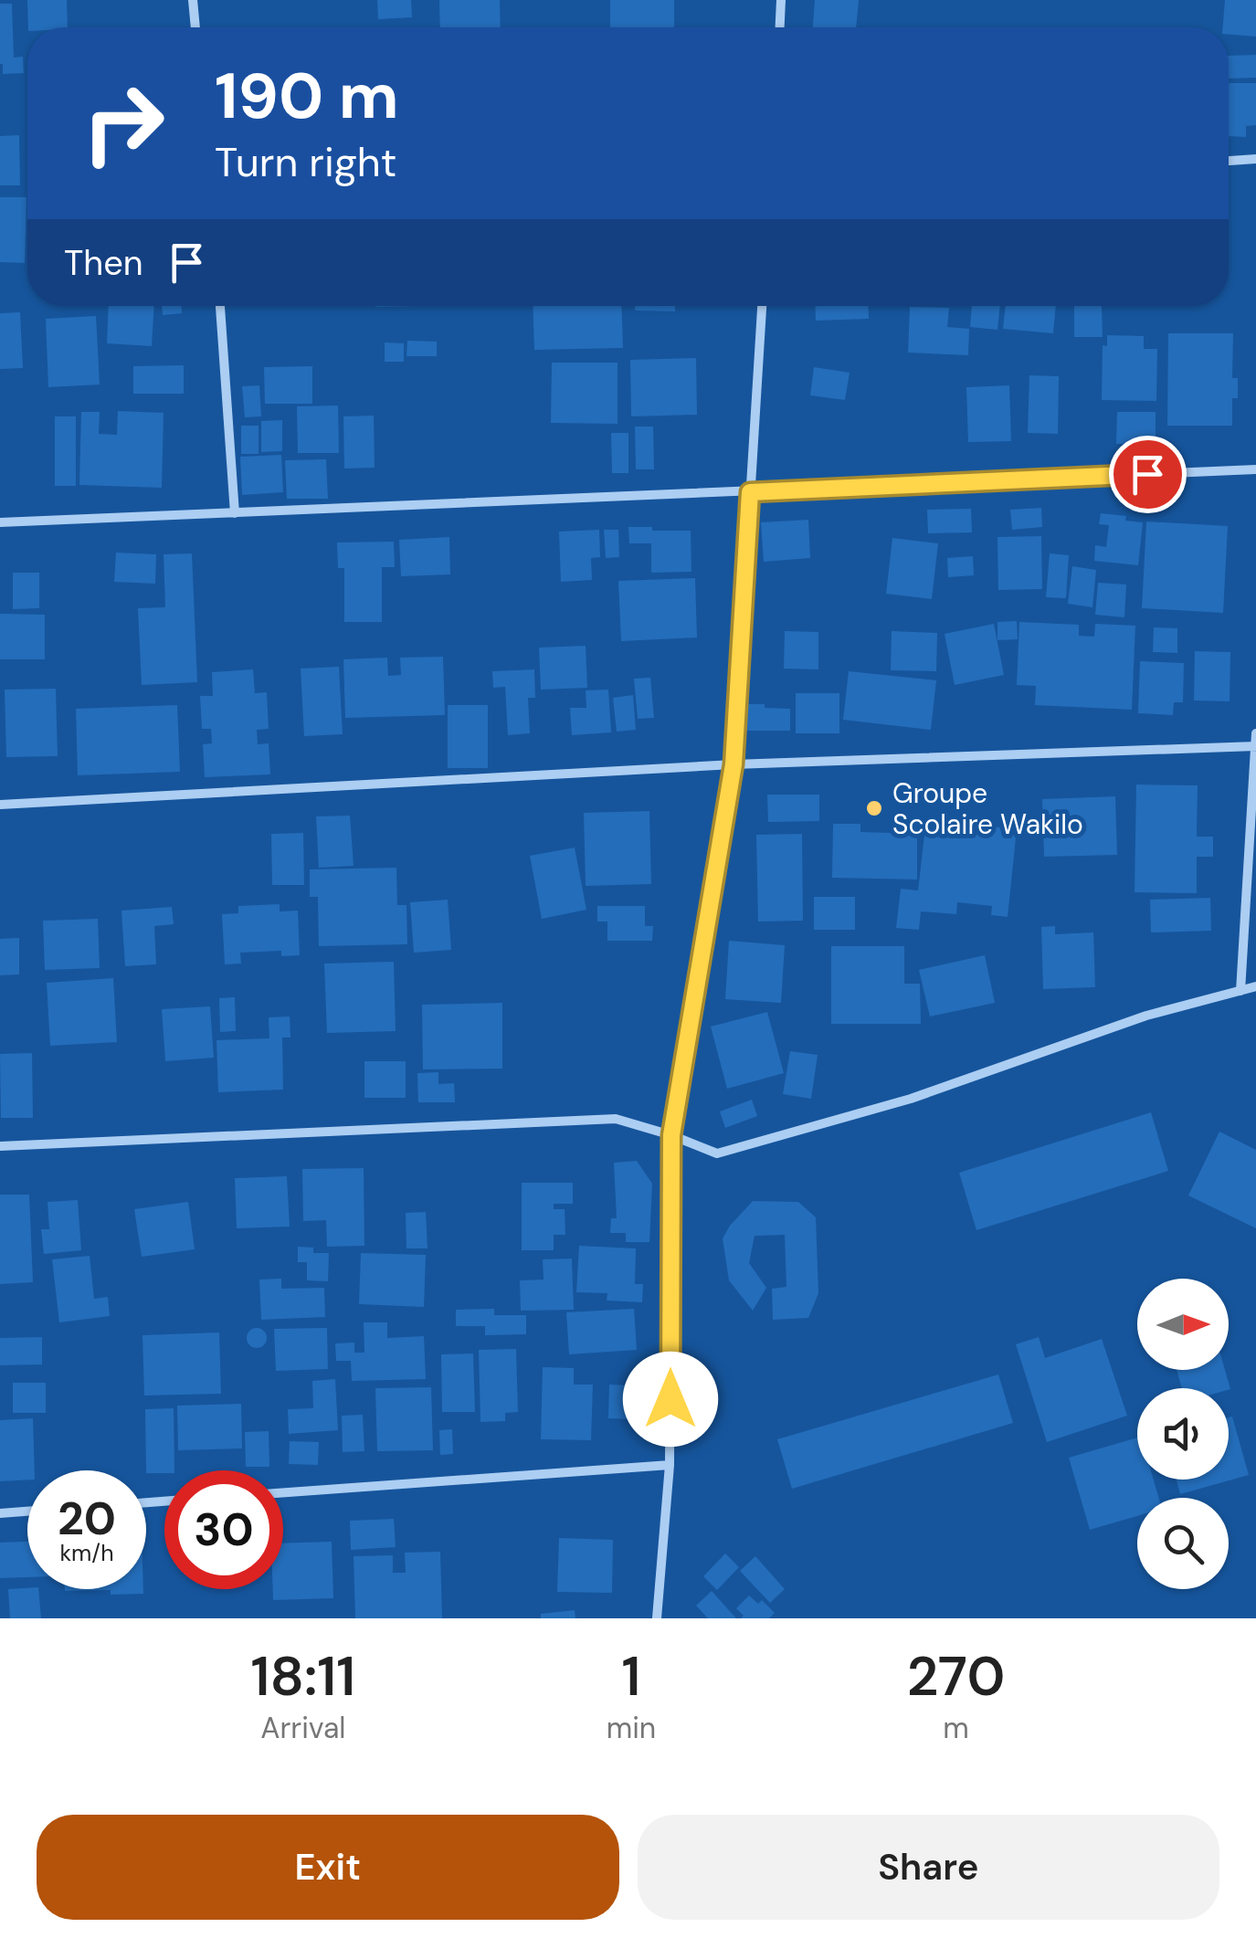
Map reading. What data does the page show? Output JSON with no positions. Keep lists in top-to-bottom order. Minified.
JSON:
{"places":["Groupe Scolaire Wakilo"],"north":"right","page":{"turn":["190 m","Turn right"],"then":"Then","speed":"20 km/h","limit":"30","eta":["18:11","Arrival","1","min","270","m"],"buttons":["Exit","Share"]}}
